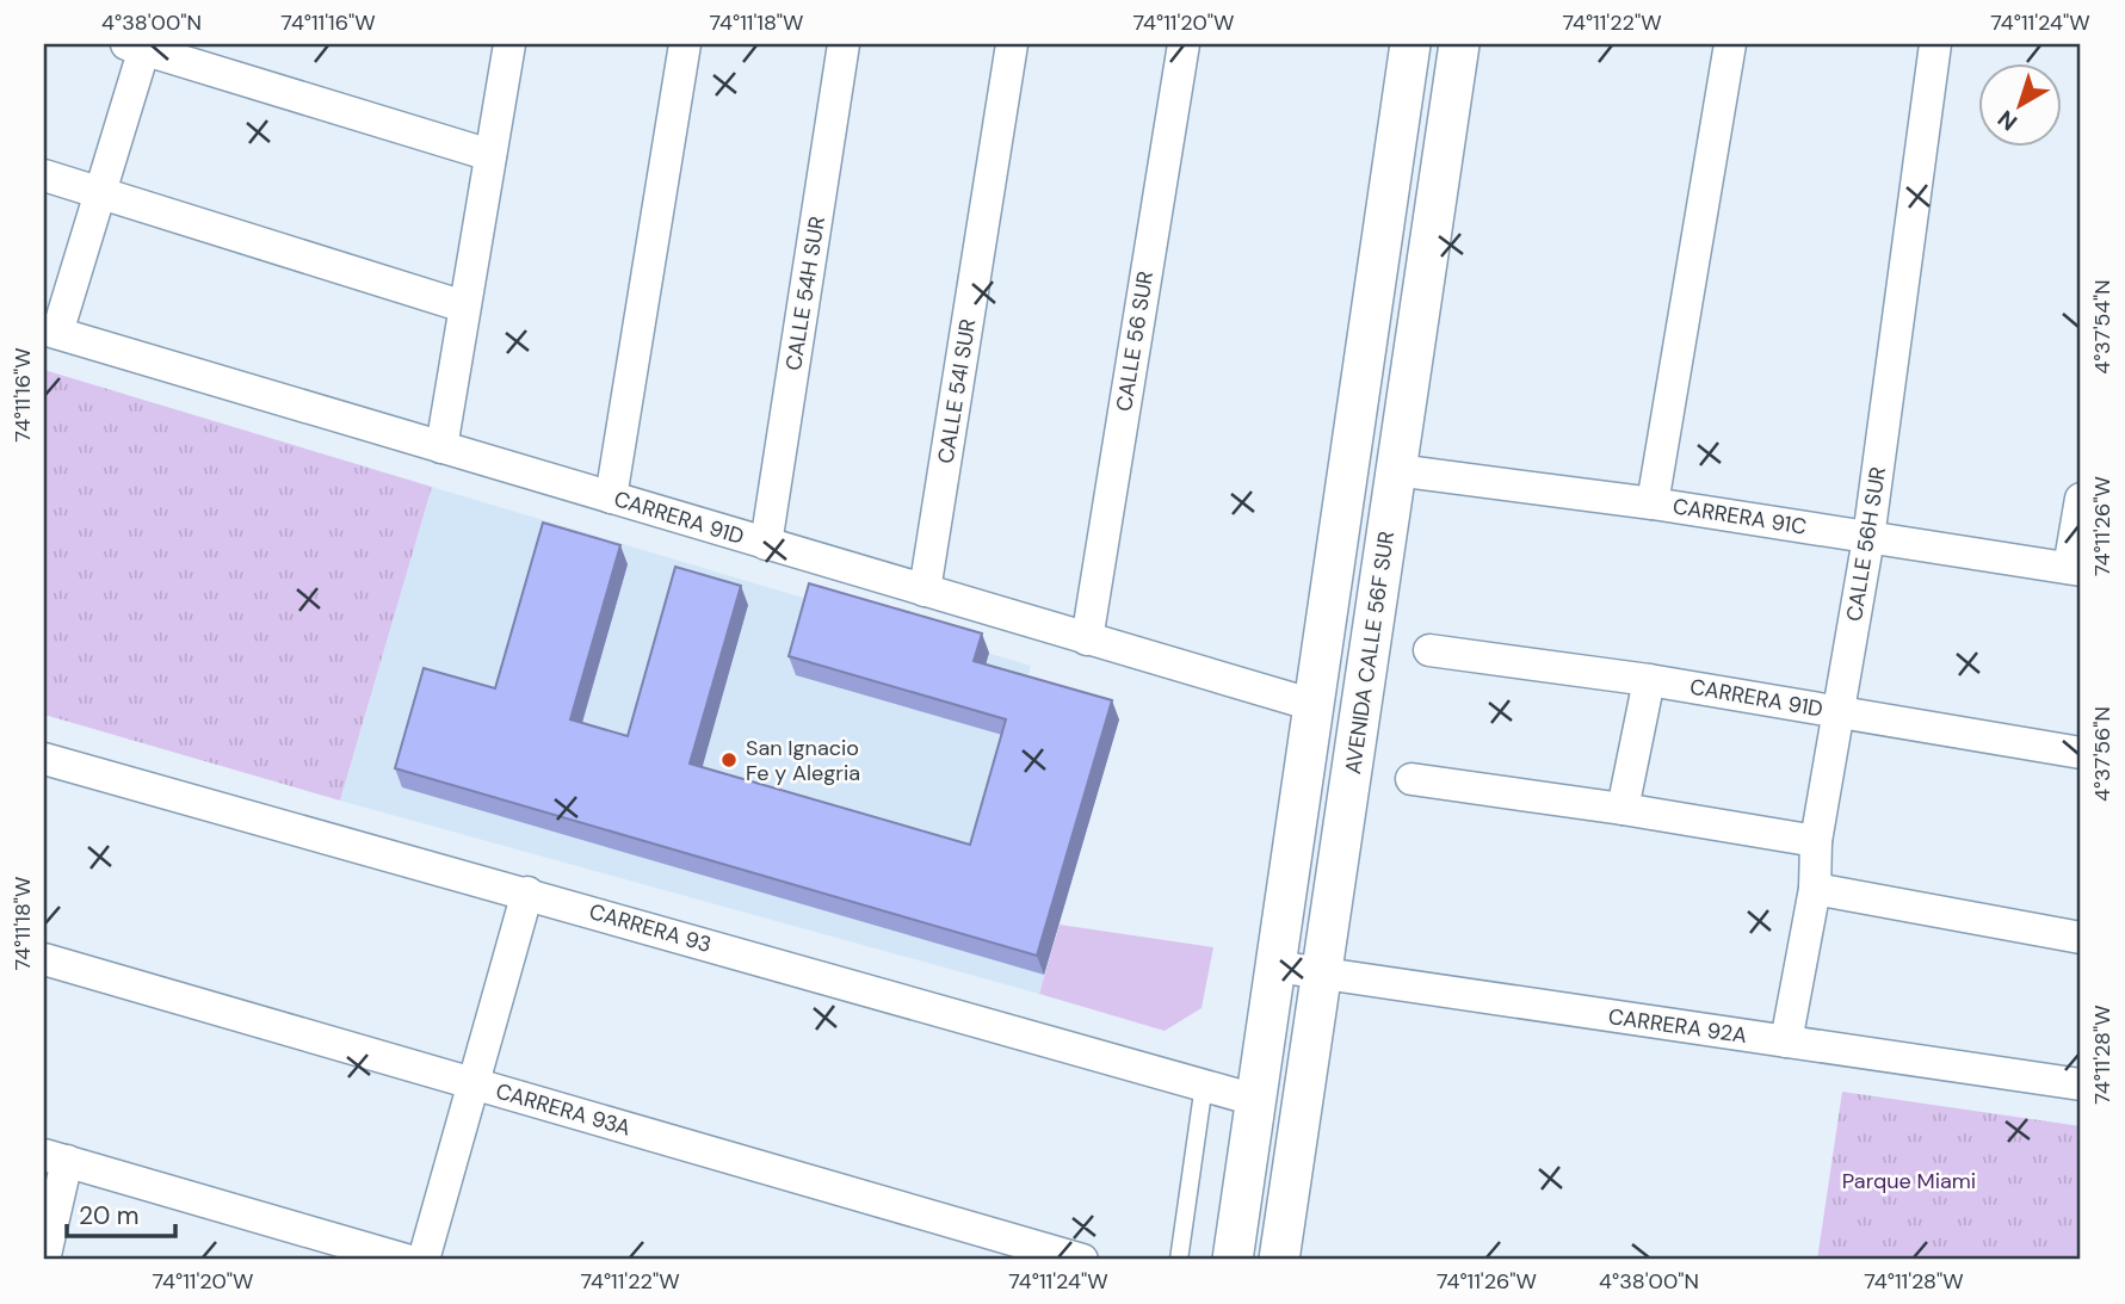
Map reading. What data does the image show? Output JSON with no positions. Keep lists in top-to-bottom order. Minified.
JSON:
{"streets":{"street":["CALLE 54H SUR","CALLE 56 SUR","CALLE 54I SUR","CARRERA 91C","CARRERA 91D","CALLE 56H SUR","AVENIDA CALLE 56F SUR","CARRERA 93","CARRERA 92A","CARRERA 93A"]},"crossings":[["CALLE 54H SUR","CARRERA 91D"],["CALLE 56 SUR","CARRERA 91D"],["CALLE 54I SUR","CARRERA 91D"],["CARRERA 91C","CALLE 56H SUR"],["CARRERA 91C","AVENIDA CALLE 56F SUR"],["CARRERA 91D","CALLE 56H SUR"],["CALLE 56H SUR","CARRERA 92A"],["AVENIDA CALLE 56F SUR","CARRERA 92A"]],"parks":["Parque Miami"],"places":["San Ignacio Fe y Alegria"],"scale_bar":"20 m","north":"bottom left","coordinates":["4°38'00\"N","74°11'16\"W","74°11'18\"W","74°11'20\"W","74°11'22\"W","74°11'24\"W","4°37'54\"N","74°11'26\"W","4°37'56\"N","74°11'28\"W"]}
